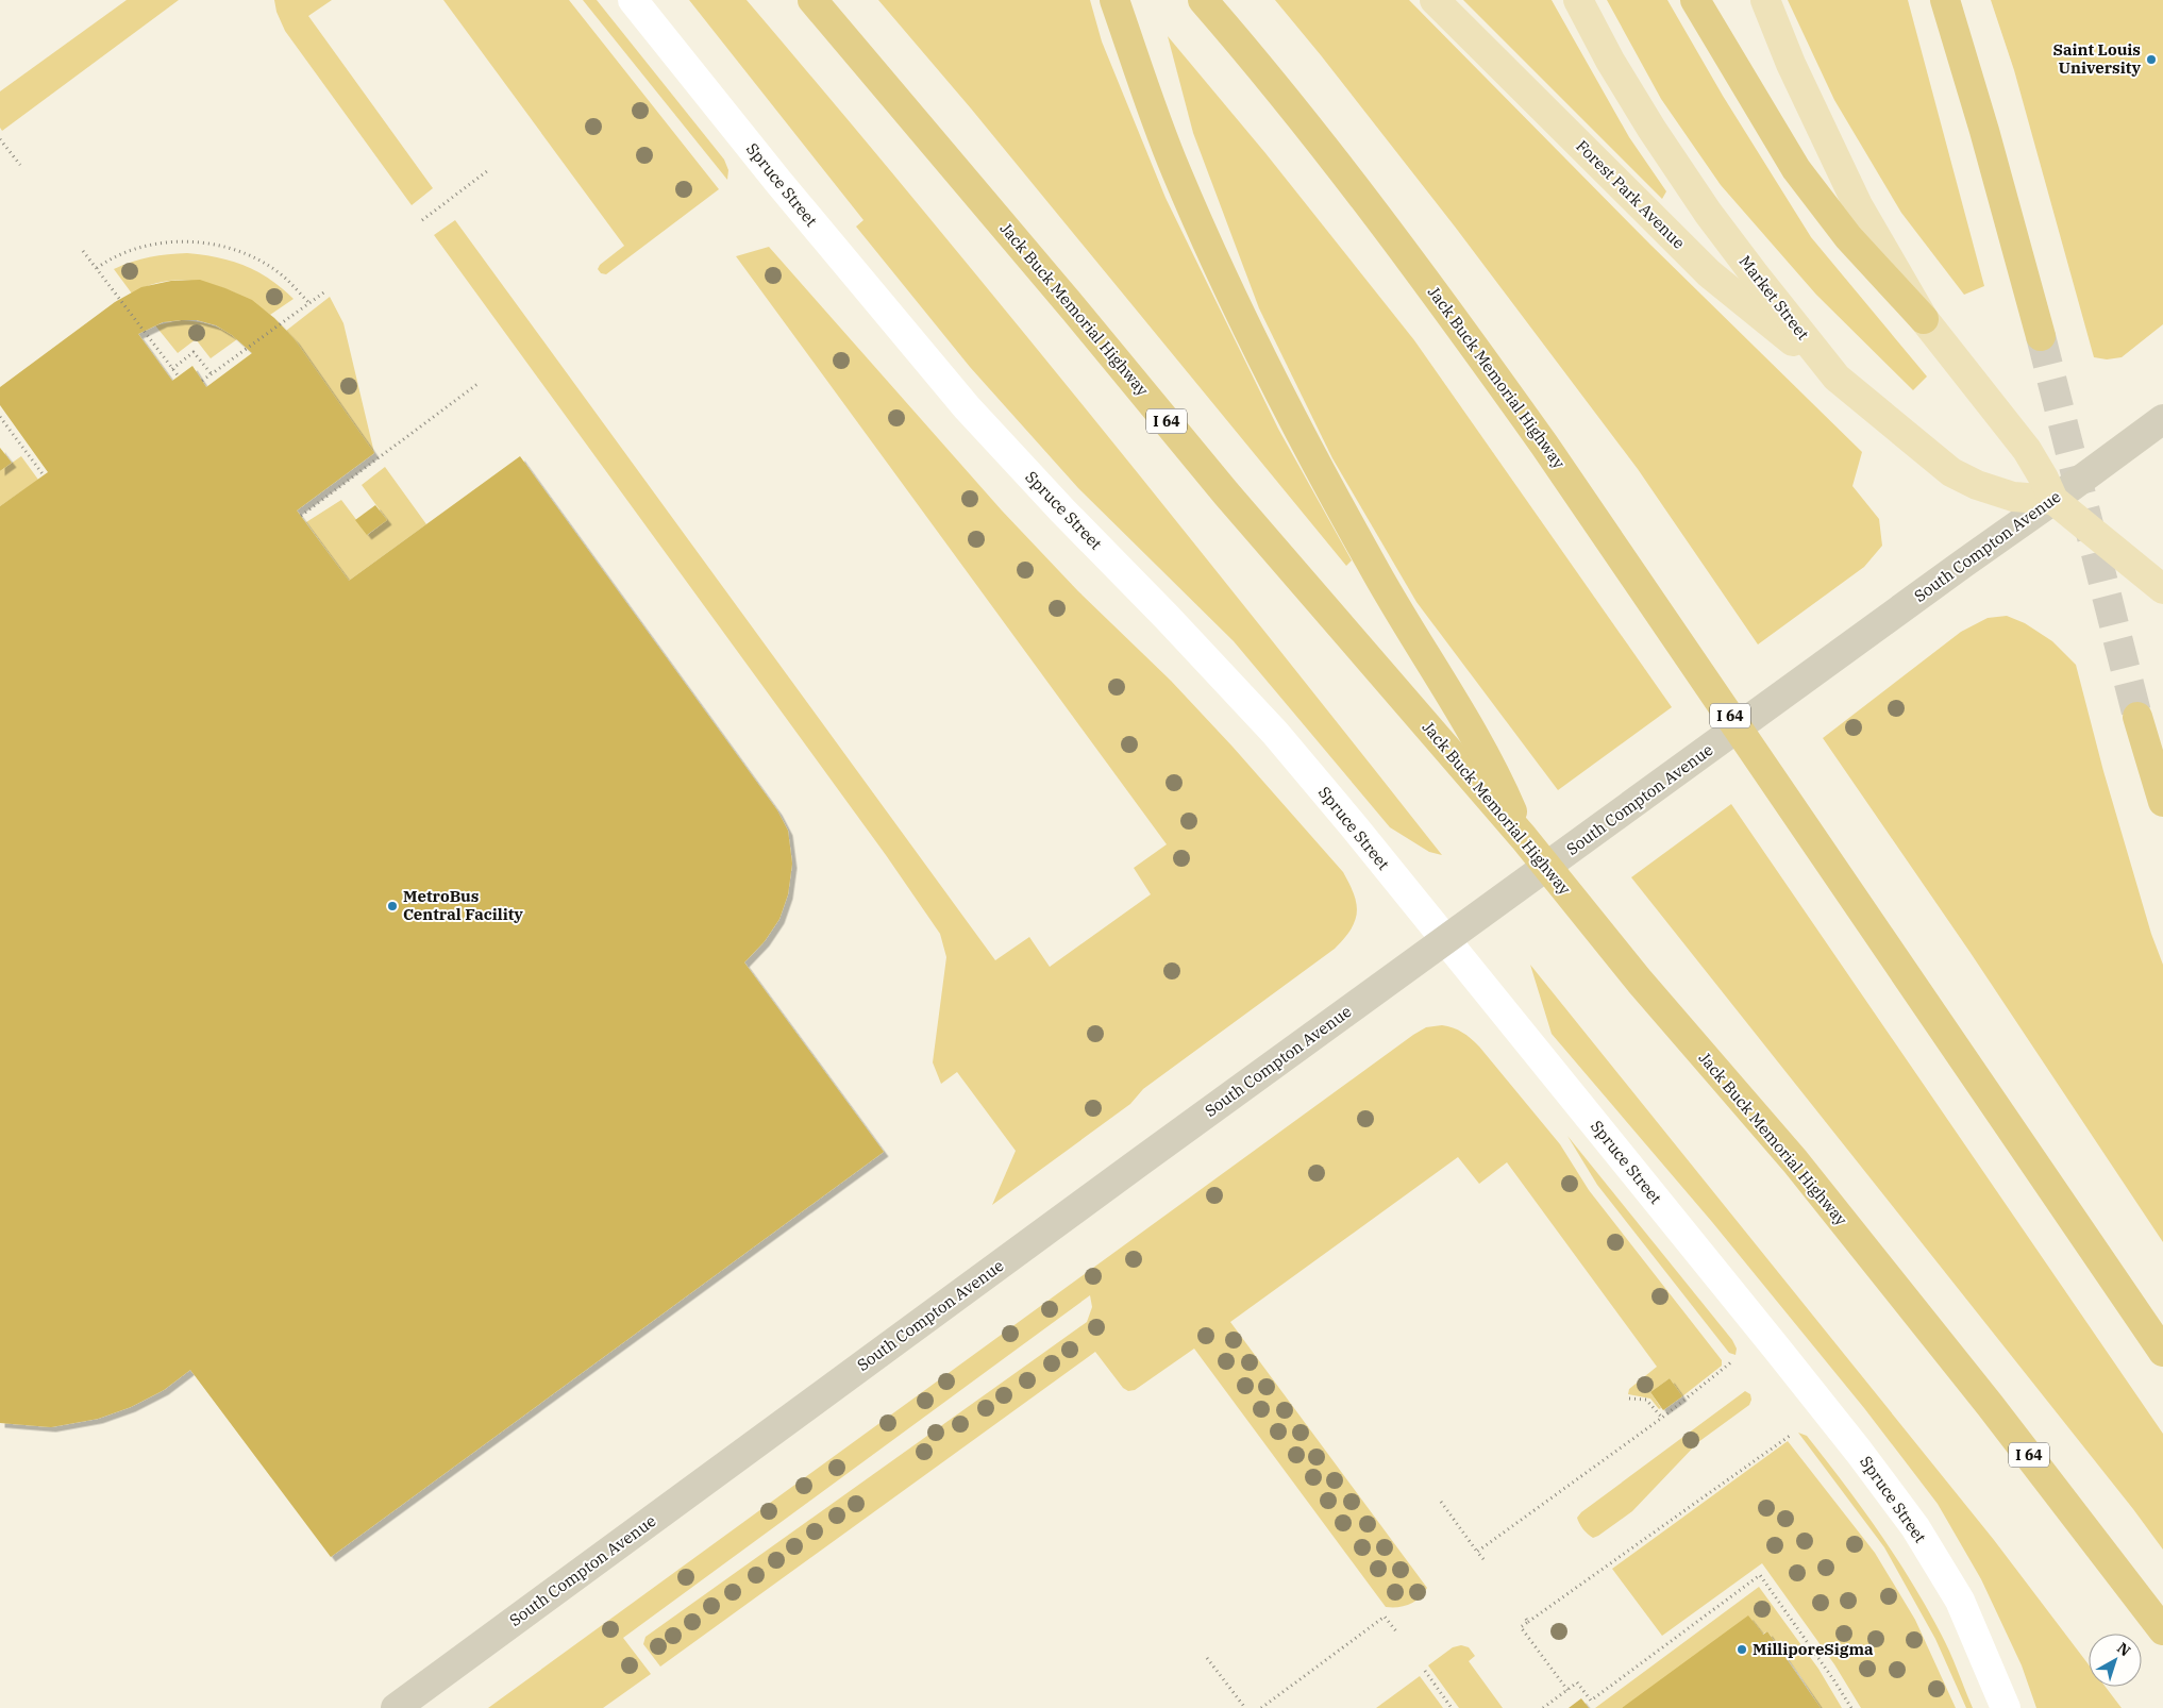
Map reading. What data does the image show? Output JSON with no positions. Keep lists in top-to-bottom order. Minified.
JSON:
{"streets":{"highway":["Jack Buck Memorial Highway","I 64"],"main road":["Forest Park Avenue","Market Street","South Compton Avenue"],"street":["Spruce Street"]},"crossings":[["Spruce Street","South Compton Avenue"],["Forest Park Avenue","Market Street"],["Market Street","South Compton Avenue"]],"places":["Saint Louis University","MetroBus Central Facility","MilliporeSigma"],"north":"top right"}
